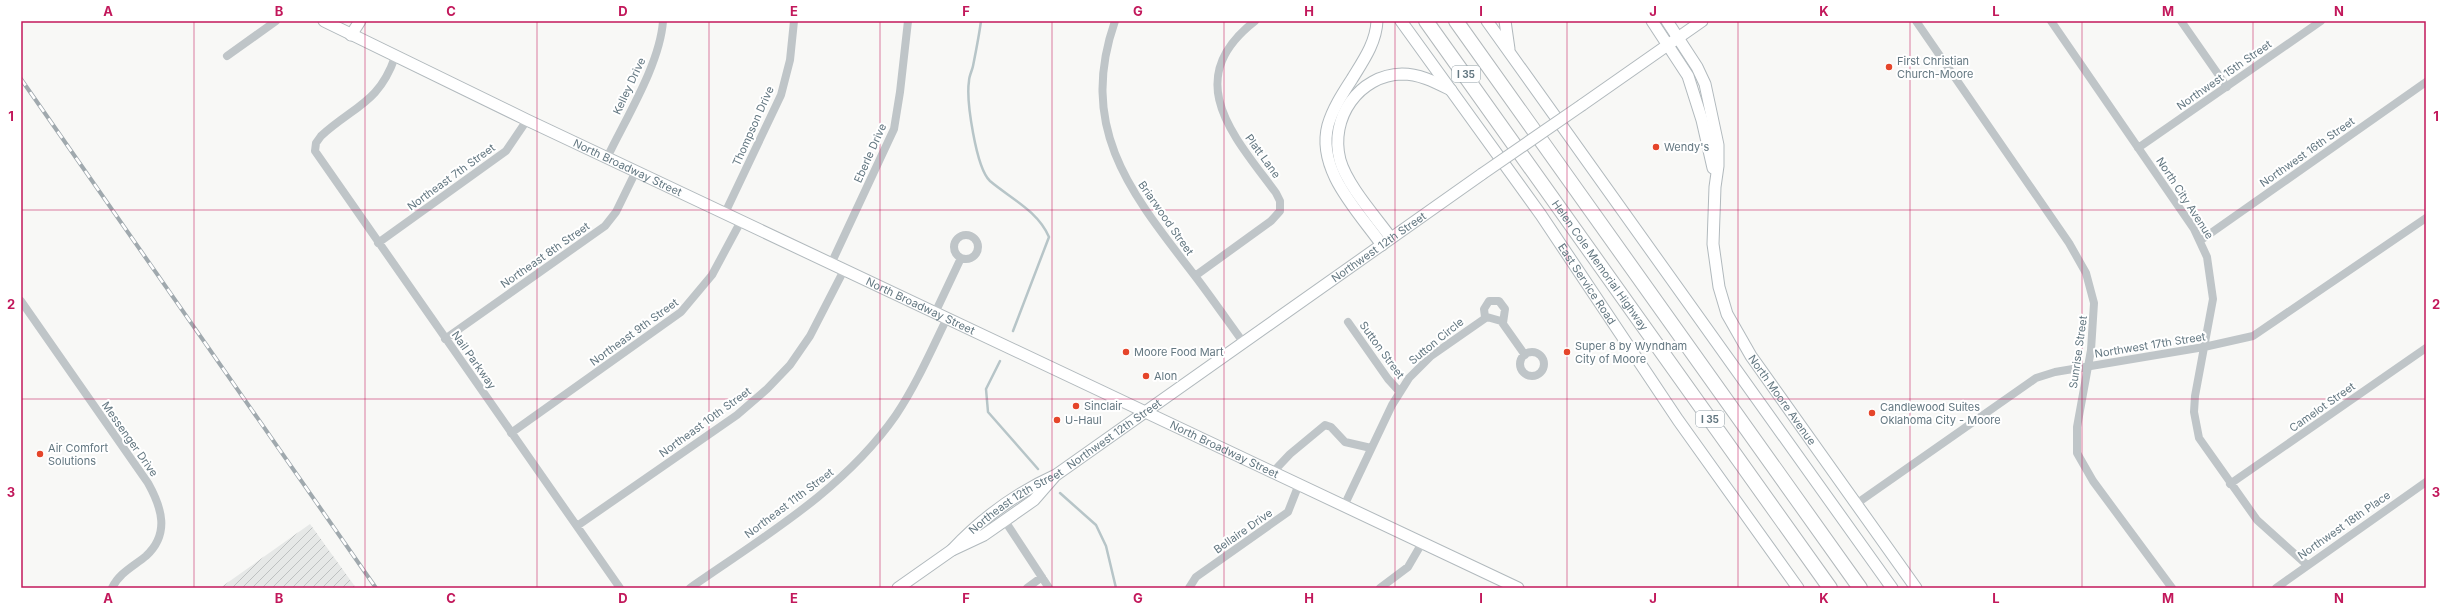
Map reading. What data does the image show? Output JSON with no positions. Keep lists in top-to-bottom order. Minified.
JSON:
{"streets":{"highway":["I 35","Helen Cole Memorial Highway"],"main road":["North Broadway Street","Northwest 12th Street","East Service Road","North Moore Avenue","Northeast 12th Street"],"street":["Northwest 15th Street","Kelley Drive","Thompson Drive","Northwest 16th Street","Eberle Drive","Platt Lane","Northeast 7th Street","North City Avenue","Briarwood Street","Northeast 8th Street","Northeast 9th Street","Sutton Circle","Northwest 17th Street","Sutton Street","Sunrise Street","Nail Parkway","Camelot Street","Northeast 10th Street","Messenger Drive","Northeast 11th Street","Northwest 18th Place","Bellaire Drive"]},"crossings":[["Northwest 15th Street","North City Avenue"],["Kelley Drive","North Broadway Street"],["Thompson Drive","North Broadway Street"],["Northwest 16th Street","North City Avenue"],["Eberle Drive","North Broadway Street"],["Platt Lane","Briarwood Street"],["North Broadway Street","Northeast 7th Street"],["North Broadway Street","Northwest 12th Street"],["North Broadway Street","Northeast 8th Street"],["North Broadway Street","Northeast 9th Street"],["North Broadway Street","Sutton Circle"],["North Broadway Street","Nail Parkway"],["North Broadway Street","Northeast 10th Street"],["North Broadway Street","Northeast 11th Street"],["North Broadway Street","Bellaire Drive"],["Northeast 7th Street","Nail Parkway"],["North City Avenue","Northwest 17th Street"],["North City Avenue","Camelot Street"],["North City Avenue","Northwest 18th Place"],["Briarwood Street","Northwest 12th Street"],["Northwest 12th Street","North Moore Avenue"],["Northwest 12th Street","Northeast 12th Street"],["Northeast 8th Street","Nail Parkway"],["Northeast 9th Street","Nail Parkway"],["Sutton Circle","Sutton Street"],["Northwest 17th Street","Sunrise Street"],["Northwest 17th Street","North Moore Avenue"],["Nail Parkway","Northeast 10th Street"]],"places":["First Christian Church-Moore","Wendy's","Moore Food Mart","Super 8 by Wyndham City of Moore","Alon","Sinclair","Candlewood Suites Oklahoma City - Moore","U-Haul","Air Comfort Solutions"],"grid":{"columns":["A","B","C","D","E","F","G","H","I","J","K","L","M","N"],"rows":["1","2","3"]}}
